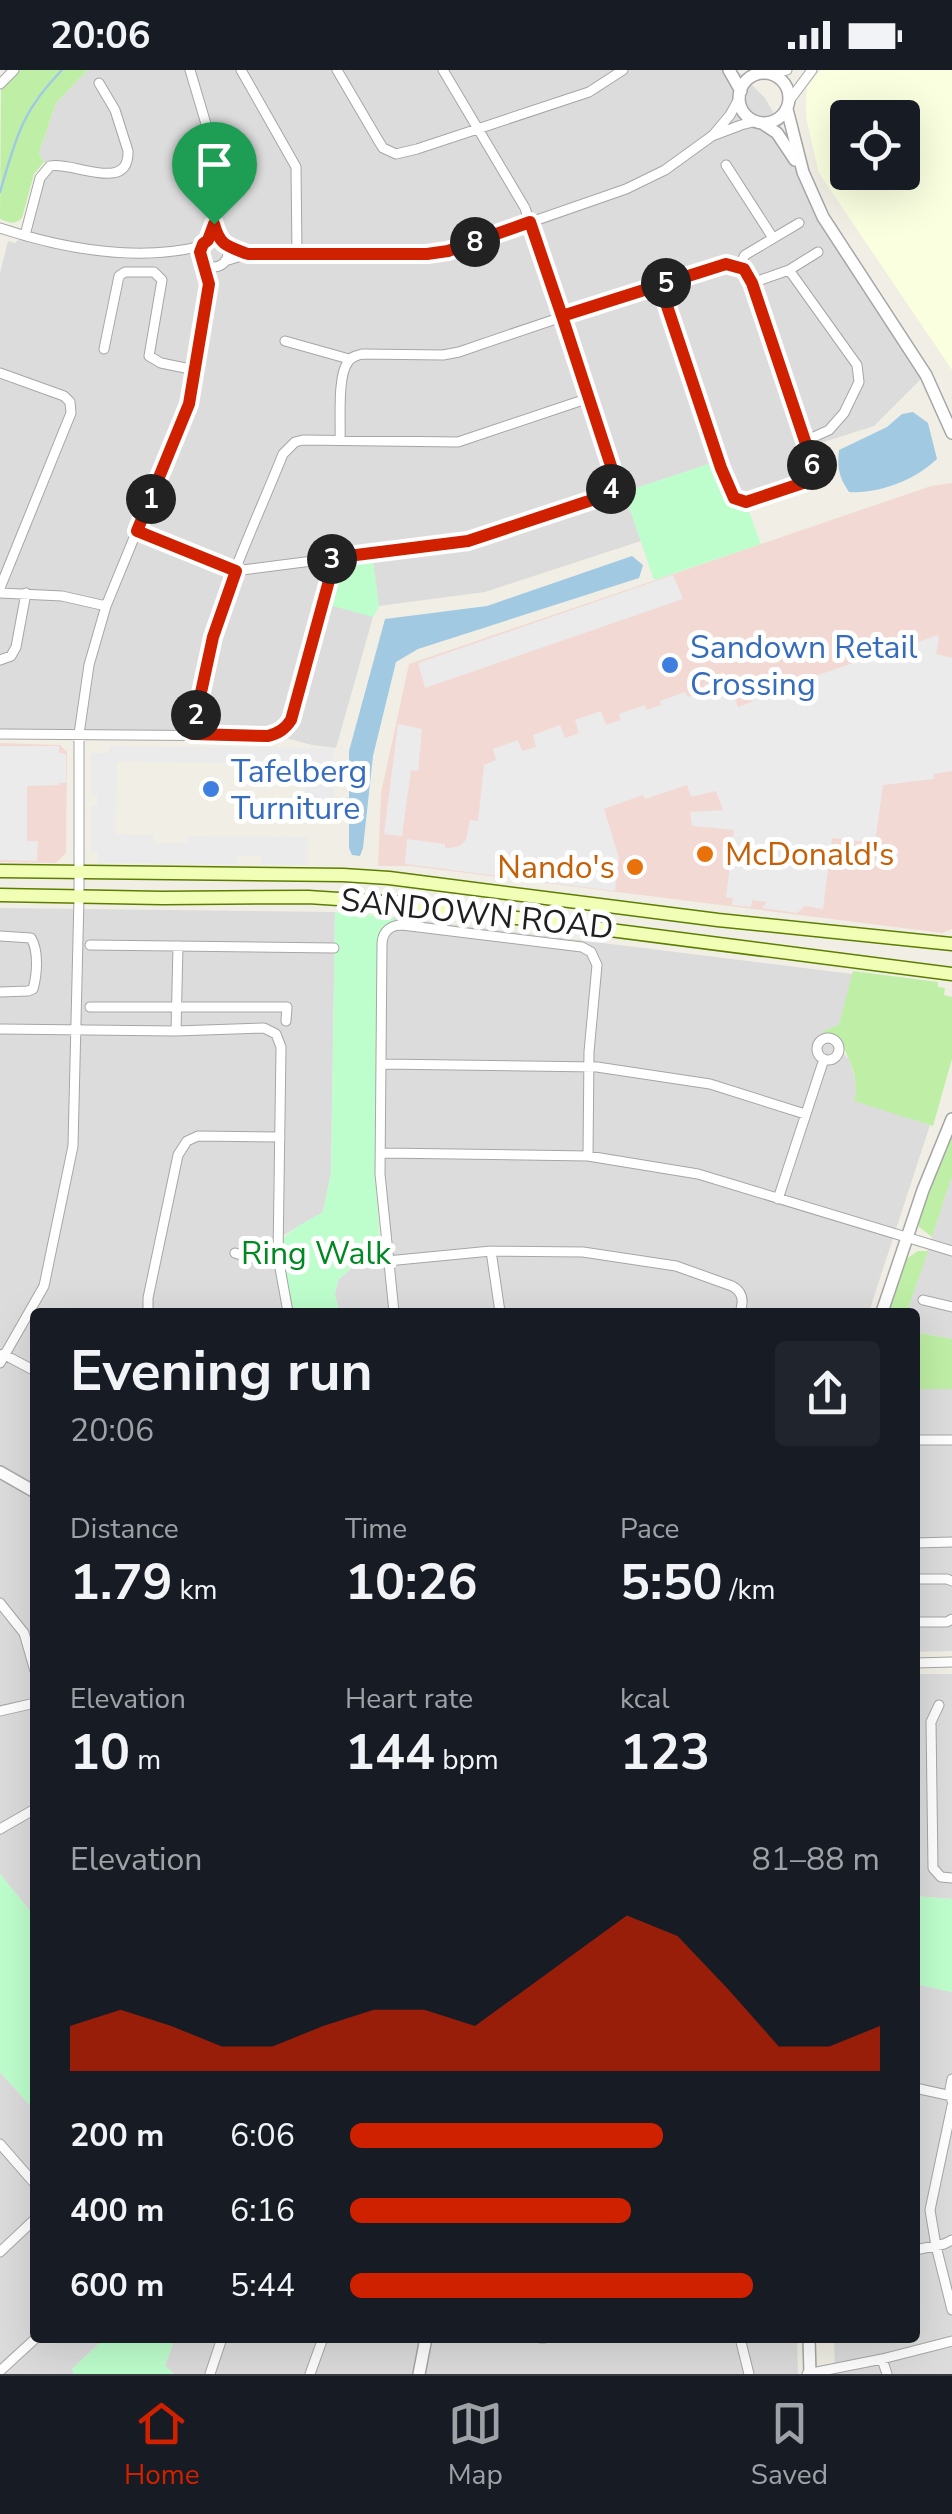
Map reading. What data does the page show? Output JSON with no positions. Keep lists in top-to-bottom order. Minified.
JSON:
{"streets":{"main road":["SANDOWN ROAD"]},"parks":["Ring Walk"],"places":["Sandown Retail Crossing","Tafelberg Turniture","McDonald's","Nando's"],"page":{"status":"20:06","pins":["8","5","6","4","1","3","2"],"heading":["Evening run","20:06"],"stats":[["Distance","1.79 km"],["Time","10:26"],["Pace","5:50 /km"],["Elevation","10 m"],["Heart rate","144 bpm"],["kcal","123"]],"chart":["Elevation","81–88 m"],"list":[{"name":"200 m","note":"6:06"},{"name":"400 m","note":"6:16"},{"name":"600 m","note":"5:44"}],"tabs":["Home","Map","Saved"]}}
